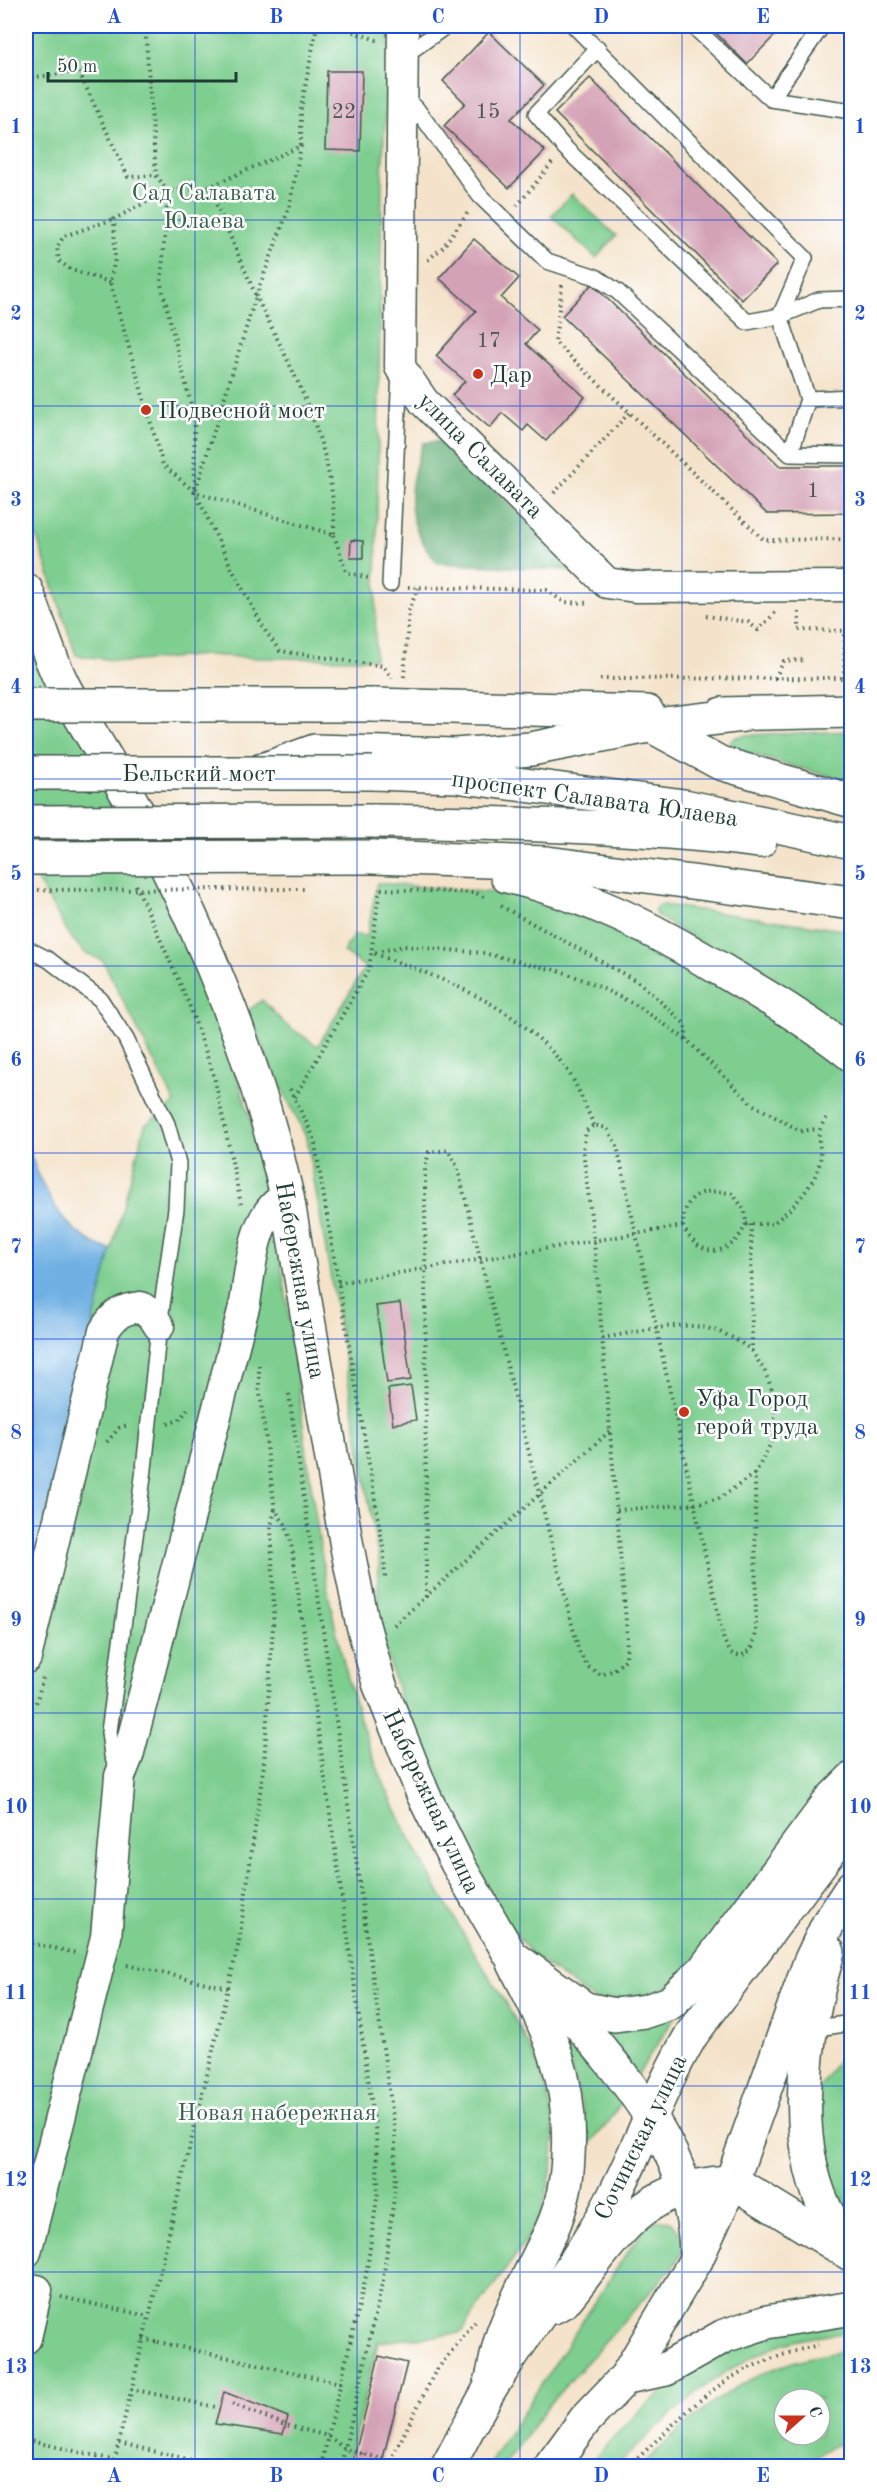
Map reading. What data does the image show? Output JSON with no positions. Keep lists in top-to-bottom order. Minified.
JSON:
{"streets":{"main road":["Бельский мост","проспект Салавата Юлаева","Набережная улица","Сочинская улица"],"street":["улица Салавата"]},"crossings":[["Бельский мост","проспект Салавата Юлаева"]],"parks":["Сад Салавата Юлаева","Новая набережная"],"places":["Дар","Подвесной мост","Уфа Город герой труда"],"house_numbers":["22","15","17","1"],"scale_bar":"50 m","north":"right","grid":{"columns":["A","B","C","D","E"],"rows":["1","2","3","4","5","6","7","8","9","10","11","12","13"]}}
